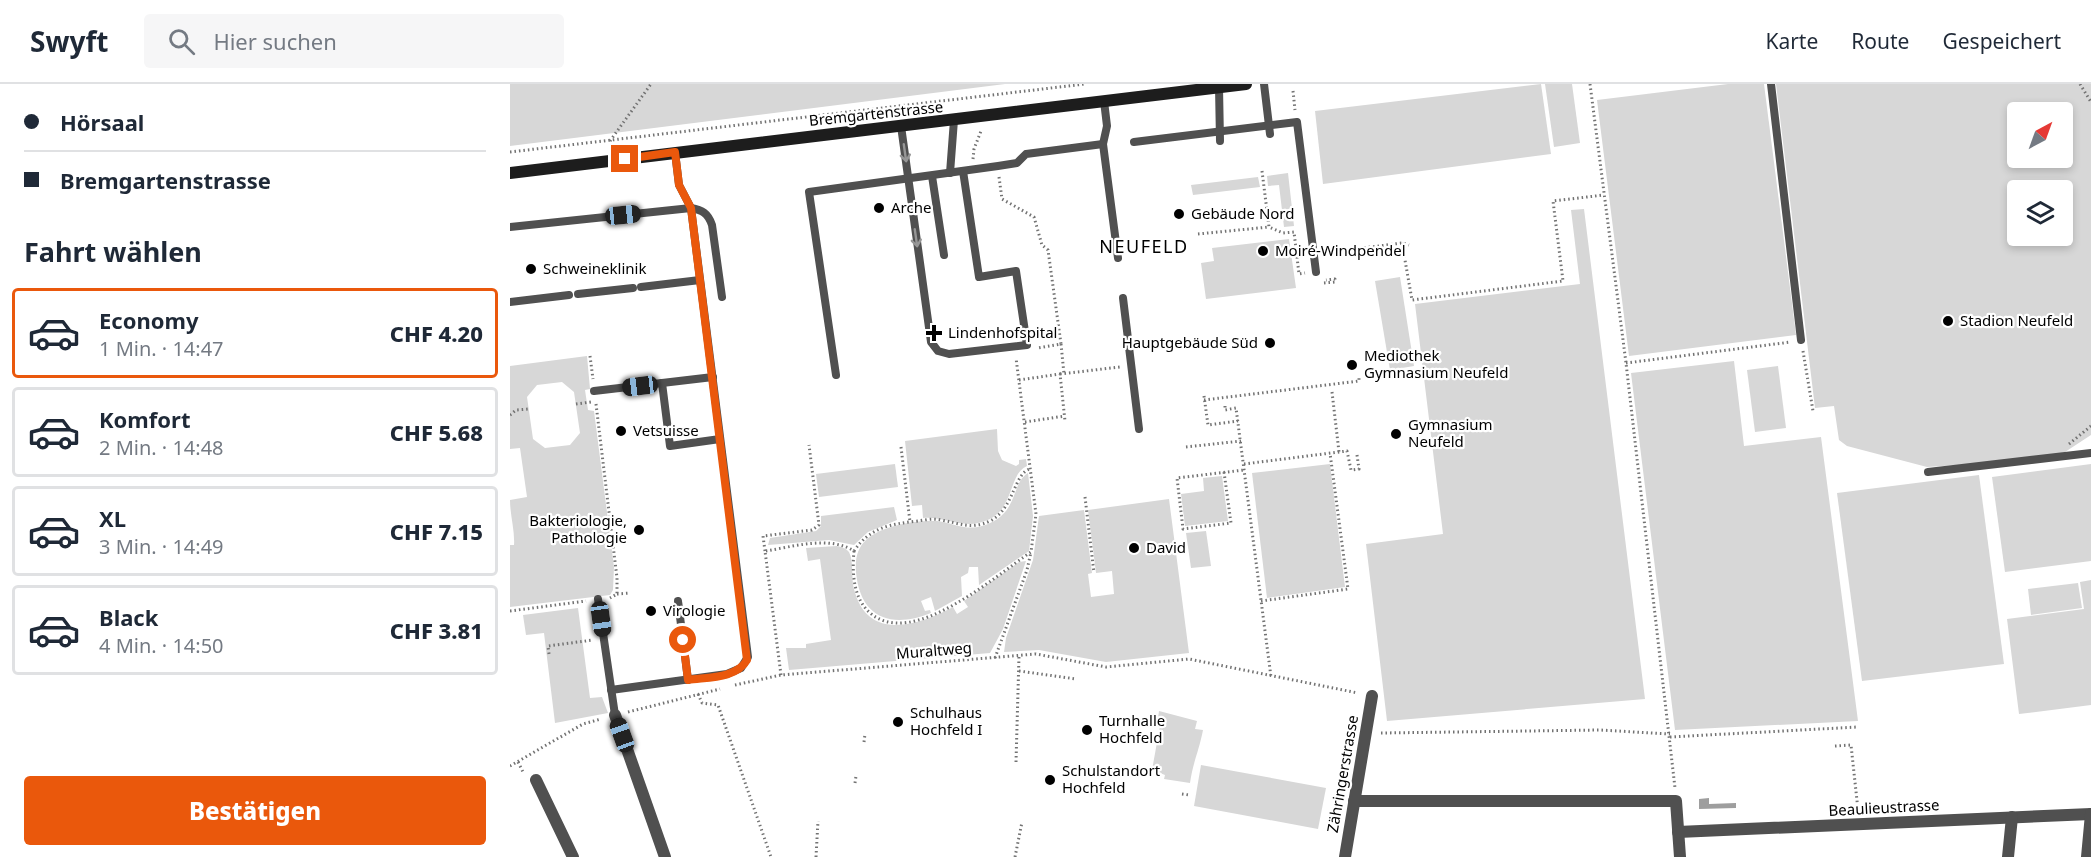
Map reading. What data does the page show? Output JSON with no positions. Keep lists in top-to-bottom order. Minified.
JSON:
{"streets":{"main road":["Bremgartenstrasse"],"street":["Zähringerstrasse","Beaulieustrasse"],"path":["Muraltweg"]},"crossings":[["Muraltweg","Zähringerstrasse"]],"districts":["NEUFELD"],"places":{"other":["Arche","Gebäude Nord","Moiré-Windpendel","Schweineklinik","Stadion Neufeld","Hauptgebäude Süd","Mediothek Gymnasium Neufeld","Vetsuisse","Gymnasium Neufeld","Bakteriologie, Pathologie","David","Virologie","Schulhaus Hochfeld I","Turnhalle Hochfeld","Schulstandort Hochfeld"],"health":["Lindenhofspital"]},"north":"top right","page":{"header":"Swyft","search":"Hier suchen","nav":["Karte","Route","Gespeichert"],"banner":["Hörsaal","Bremgartenstrasse"],"heading":"Fahrt wählen","list":[{"name":"Economy","note":"1 Min. · 14:47","value":"CHF 4.20"},{"name":"Komfort","note":"2 Min. · 14:48","value":"CHF 5.68"},{"name":"XL","note":"3 Min. · 14:49","value":"CHF 7.15"},{"name":"Black","note":"4 Min. · 14:50","value":"CHF 3.81"}],"buttons":"Bestätigen"}}
